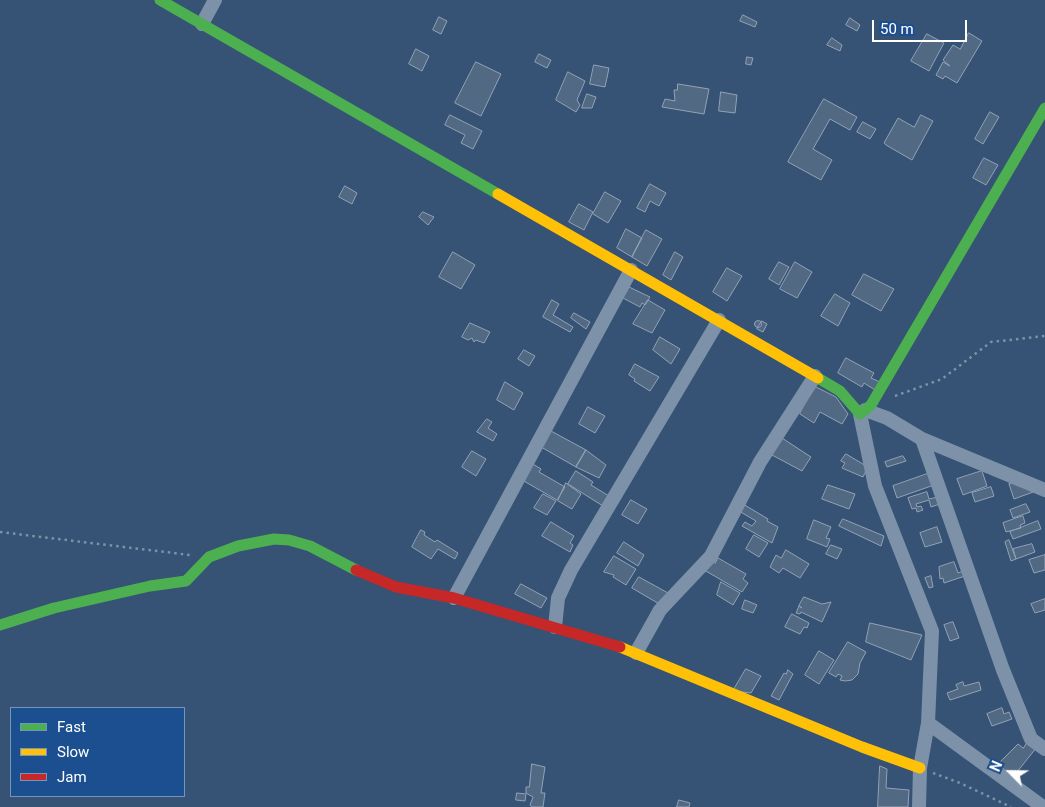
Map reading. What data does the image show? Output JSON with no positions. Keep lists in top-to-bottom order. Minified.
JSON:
{"legend":["Fast","Slow","Jam"],"scale_bar":"50 m","north":"top left"}
